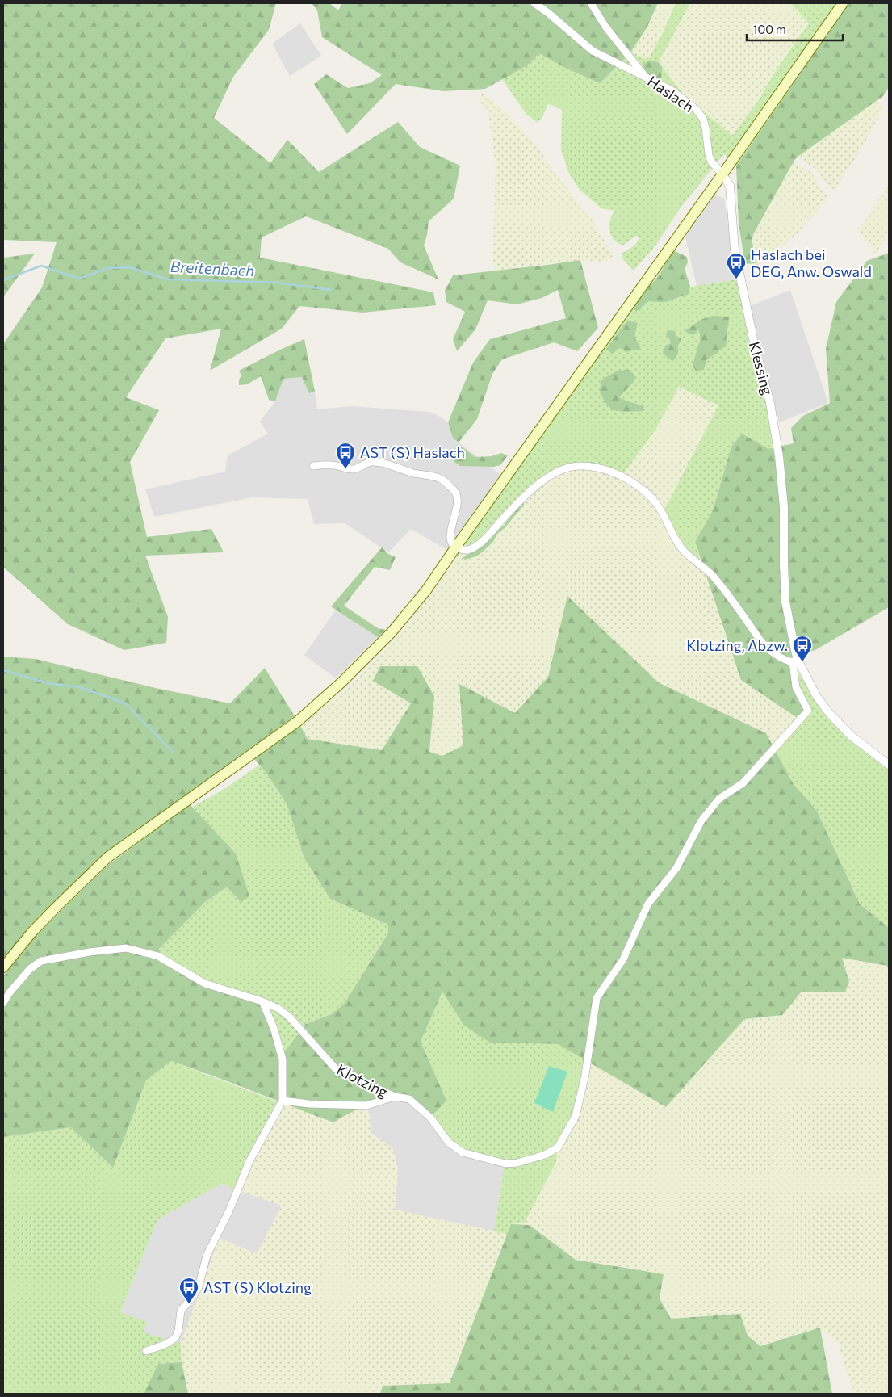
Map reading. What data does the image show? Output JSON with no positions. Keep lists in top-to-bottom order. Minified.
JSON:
{"streets":{"street":["Haslach","Klessing","Klotzing"]},"crossings":[["Haslach","Klessing"]],"water":["Breitenbach"],"places":{"bus stop":["Haslach bei DEG, Anw. Oswald","AST (S) Haslach","Klotzing, Abzw.","AST (S) Klotzing"]},"scale_bar":"100 m"}
